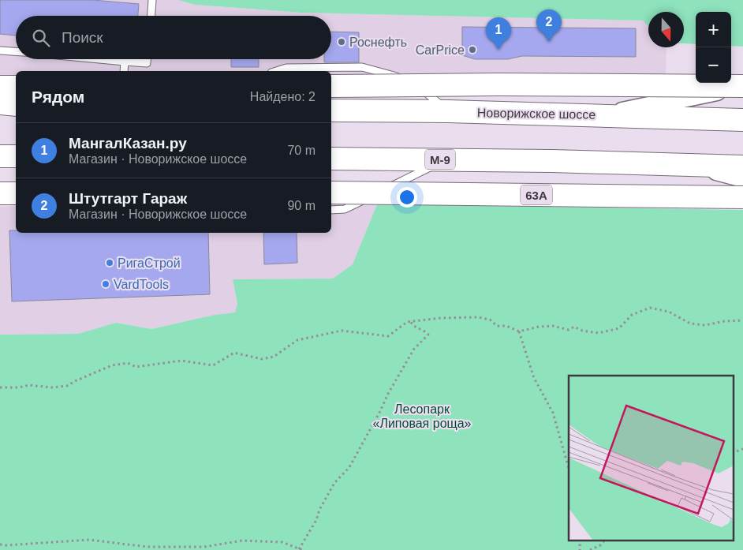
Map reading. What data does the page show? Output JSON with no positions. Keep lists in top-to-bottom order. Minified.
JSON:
{"streets":{"highway":["Новорижское шоссе","М-9","63A"]},"parks":["Лесопарк «Липовая роща»"],"places":["Роснефть","CarPrice","РигаСтрой","VardTools"],"north":"bottom","page":{"pins":["2","1"],"map_buttons":["+","−"],"search":"Поиск","heading":["Рядом","Найдено: 2"],"list":[{"mark":"1","name":"МангалКазан.ру","note":"Магазин · Новорижское шоссе","value":"70 m"},{"mark":"2","name":"Штутгарт Гараж","note":"Магазин · Новорижское шоссе","value":"90 m"}]}}
